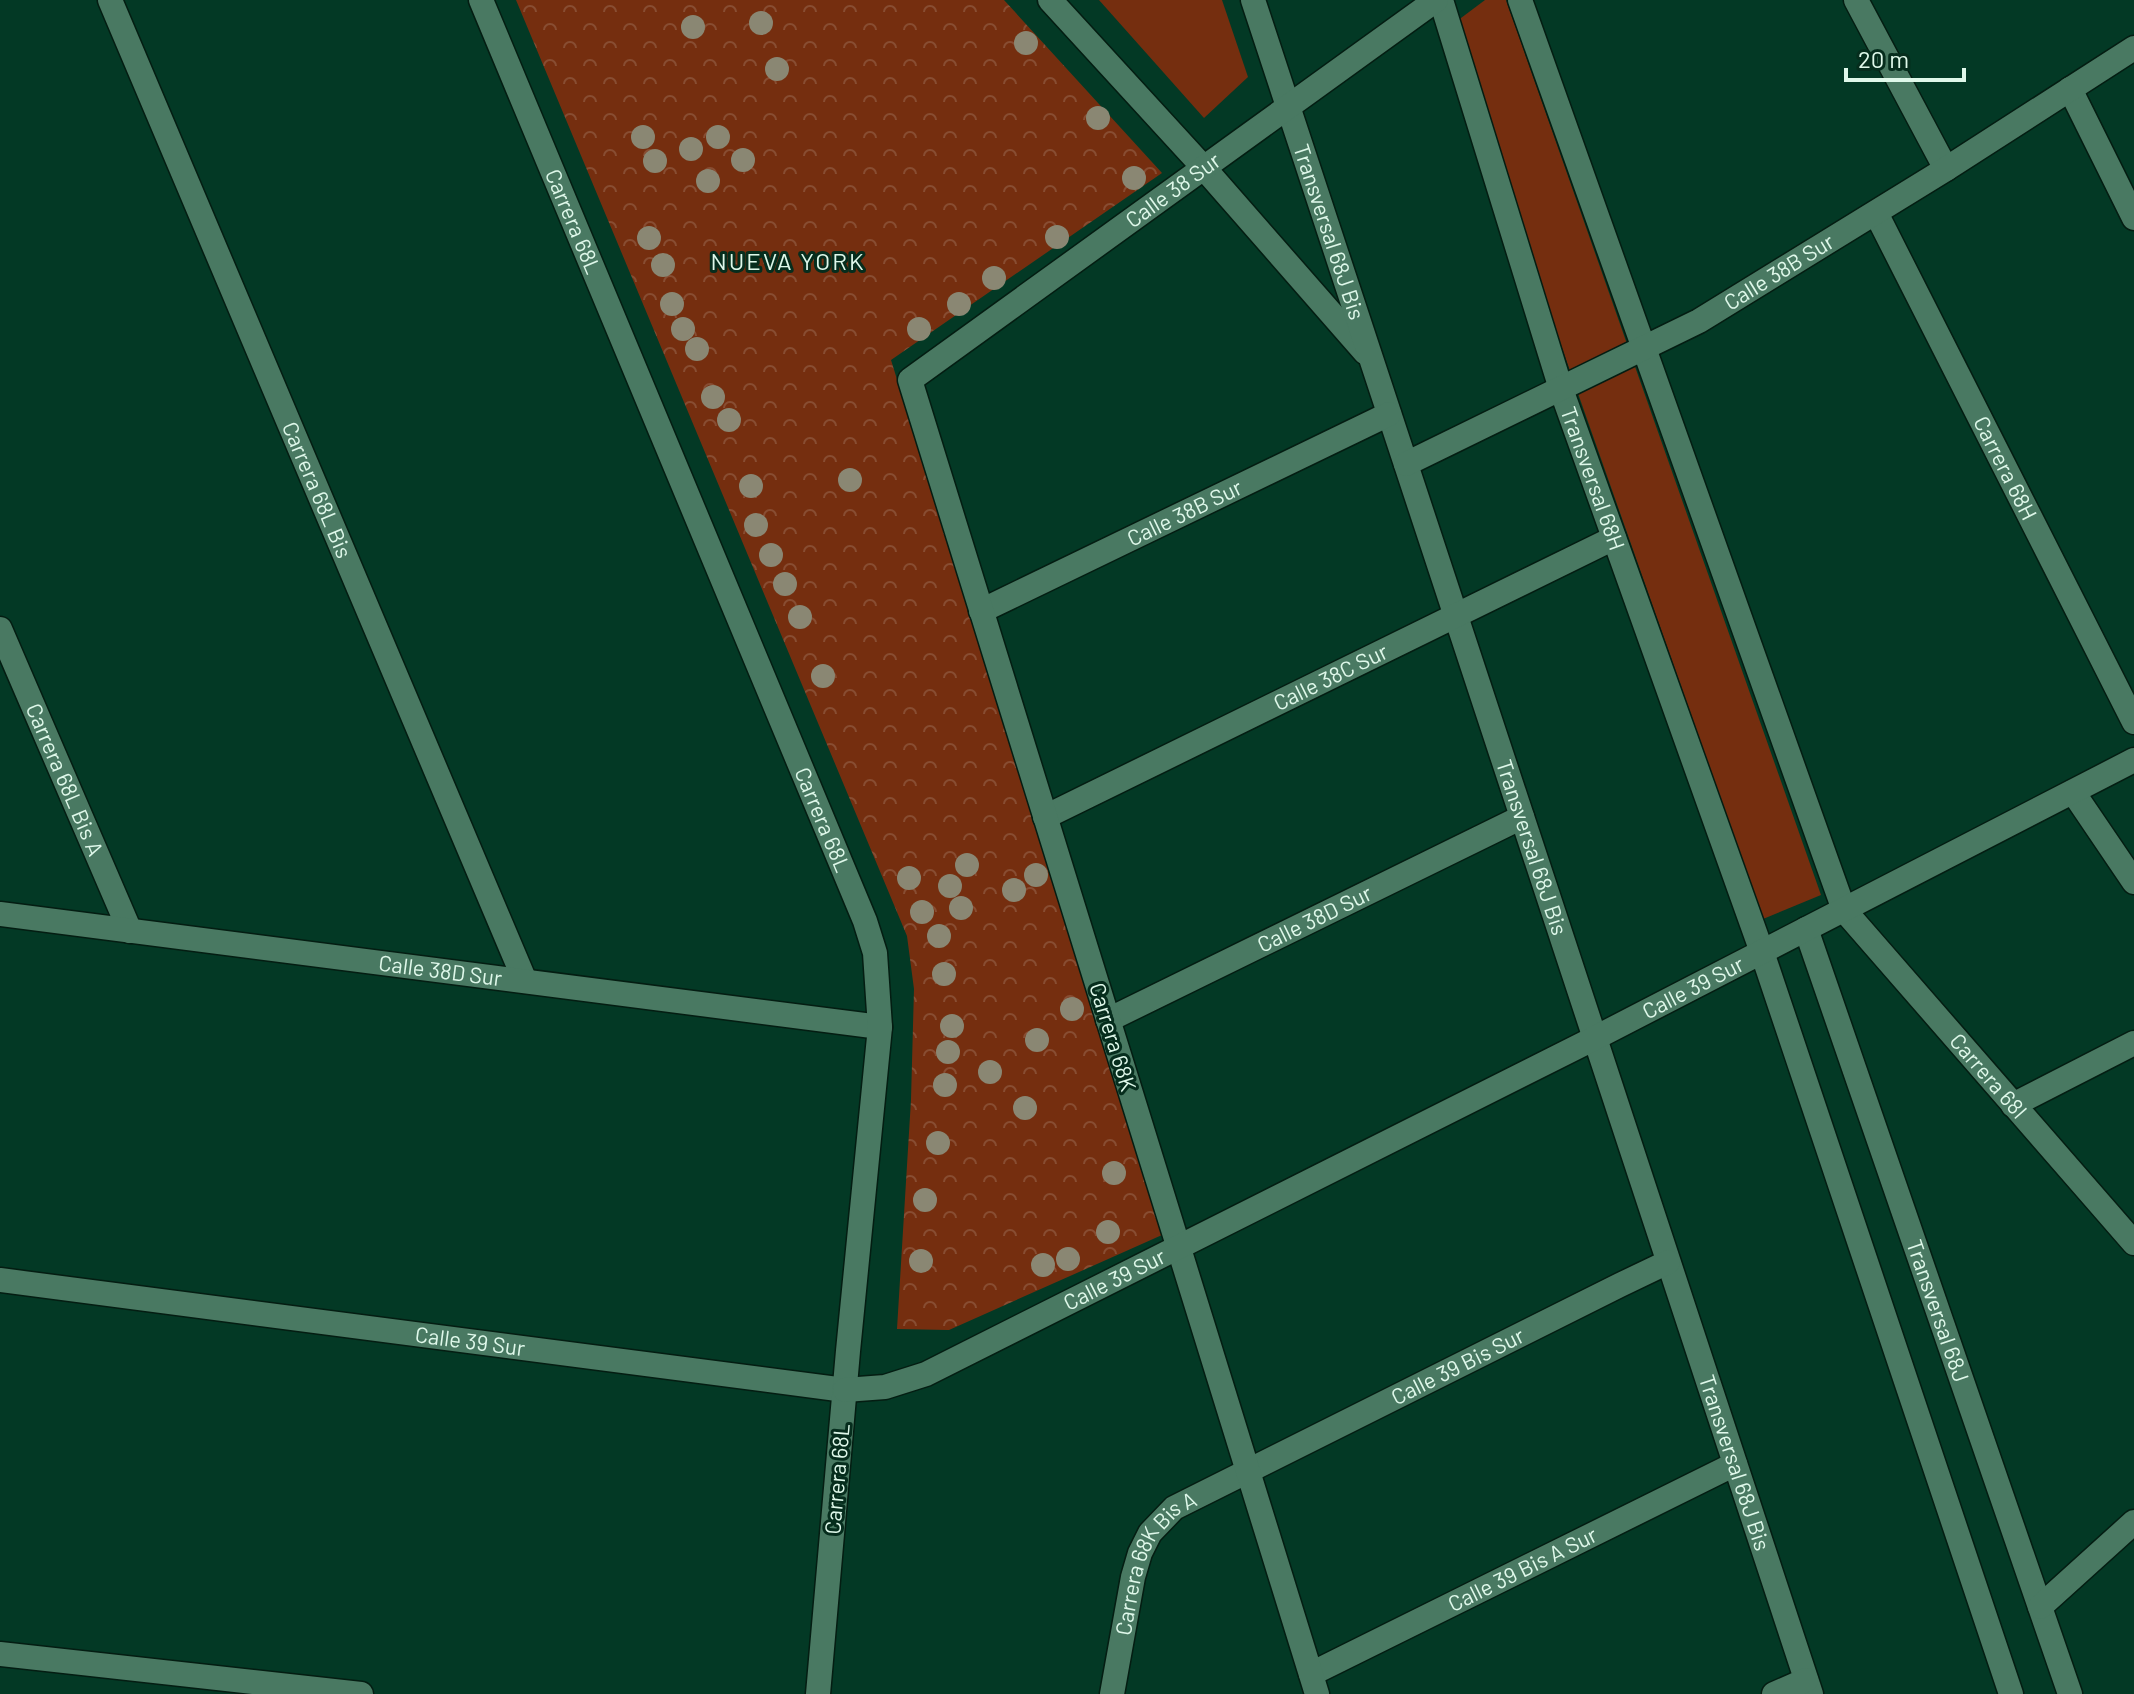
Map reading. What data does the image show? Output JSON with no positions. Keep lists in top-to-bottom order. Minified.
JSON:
{"streets":{"street":["Calle 38 Sur","Carrera 68L","Transversal 68J Bis","Calle 38B Sur","Carrera 68H","Transversal 68H","Carrera 68L Bis","Calle 38C Sur","Carrera 68L Bis A","Calle 38D Sur","Calle 39 Sur","Carrera 68K","Carrera 68I","Transversal 68J","Calle 39 Bis Sur","Calle 39 Bis A Sur","Carrera 68K Bis A"]},"crossings":[["Calle 38 Sur","Transversal 68J Bis"],["Calle 38 Sur","Transversal 68H"],["Calle 38 Sur","Carrera 68K"],["Carrera 68L","Calle 38D Sur"],["Carrera 68L","Calle 39 Sur"],["Transversal 68J Bis","Calle 38B Sur"],["Transversal 68J Bis","Calle 38C Sur"],["Transversal 68J Bis","Calle 38D Sur"],["Transversal 68J Bis","Calle 39 Sur"],["Transversal 68J Bis","Calle 39 Bis Sur"],["Transversal 68J Bis","Calle 39 Bis A Sur"],["Calle 38B Sur","Carrera 68H"],["Calle 38B Sur","Transversal 68H"],["Calle 38B Sur","Carrera 68K"],["Transversal 68H","Calle 38C Sur"],["Transversal 68H","Calle 39 Sur"],["Carrera 68L Bis","Calle 38D Sur"],["Calle 38C Sur","Carrera 68K"],["Carrera 68L Bis A","Calle 38D Sur"],["Calle 38D Sur","Carrera 68K"],["Calle 39 Sur","Carrera 68K"],["Calle 39 Sur","Carrera 68I"],["Calle 39 Sur","Transversal 68J"],["Carrera 68K","Calle 39 Bis Sur"],["Carrera 68K","Calle 39 Bis A Sur"],["Carrera 68K","Carrera 68K Bis A"],["Calle 39 Bis Sur","Carrera 68K Bis A"]],"districts":["NUEVA YORK"],"scale_bar":"20 m"}
